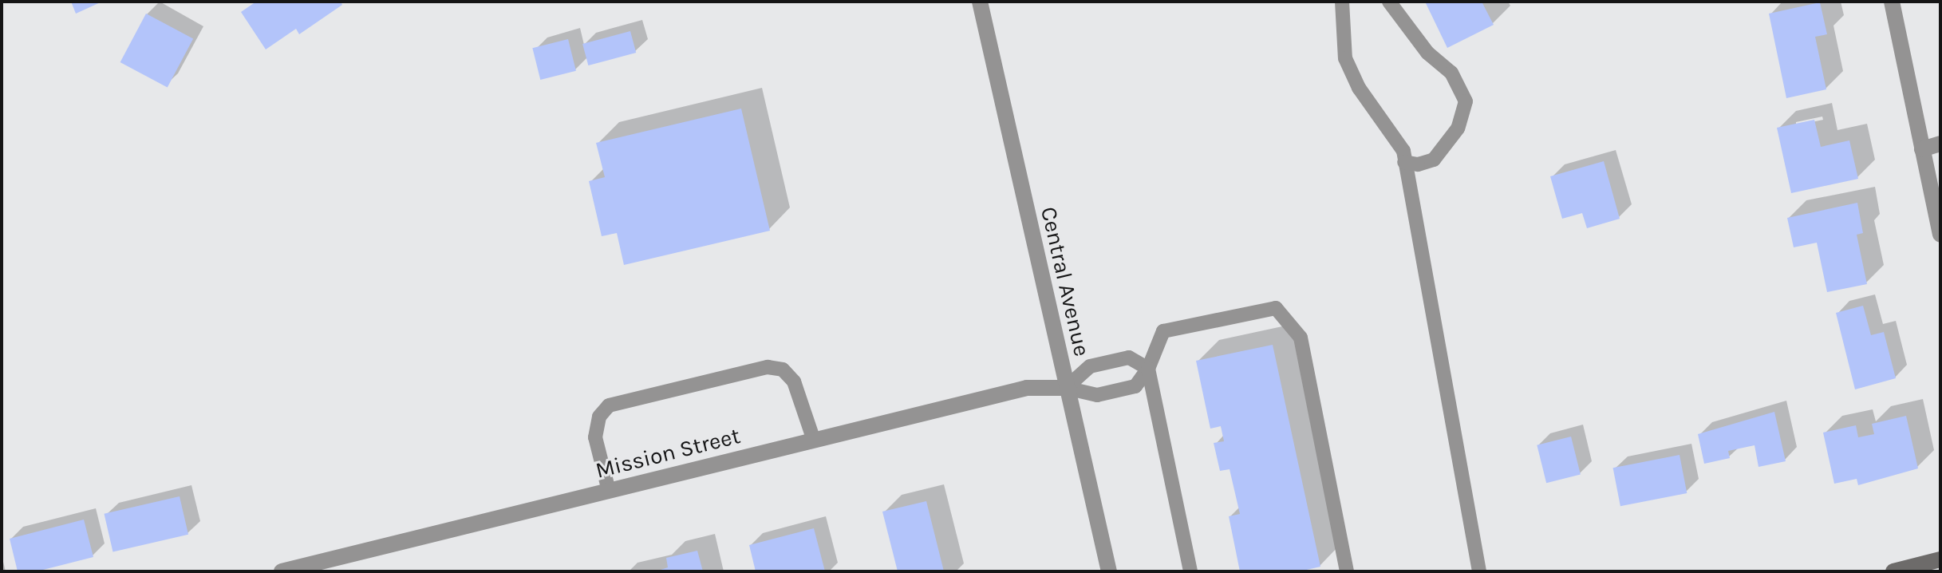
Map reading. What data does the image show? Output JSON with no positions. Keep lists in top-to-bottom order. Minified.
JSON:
{"streets":{"street":["Central Avenue","Mission Street"]},"crossings":[["Central Avenue","Mission Street"]]}
